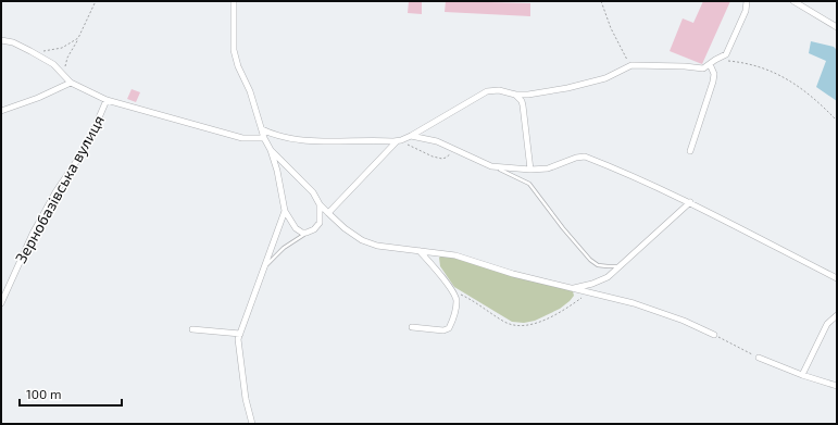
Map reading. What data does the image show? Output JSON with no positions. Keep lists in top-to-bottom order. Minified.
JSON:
{"streets":{"street":["Зернобазівська вулиця"]},"scale_bar":"100 m"}
